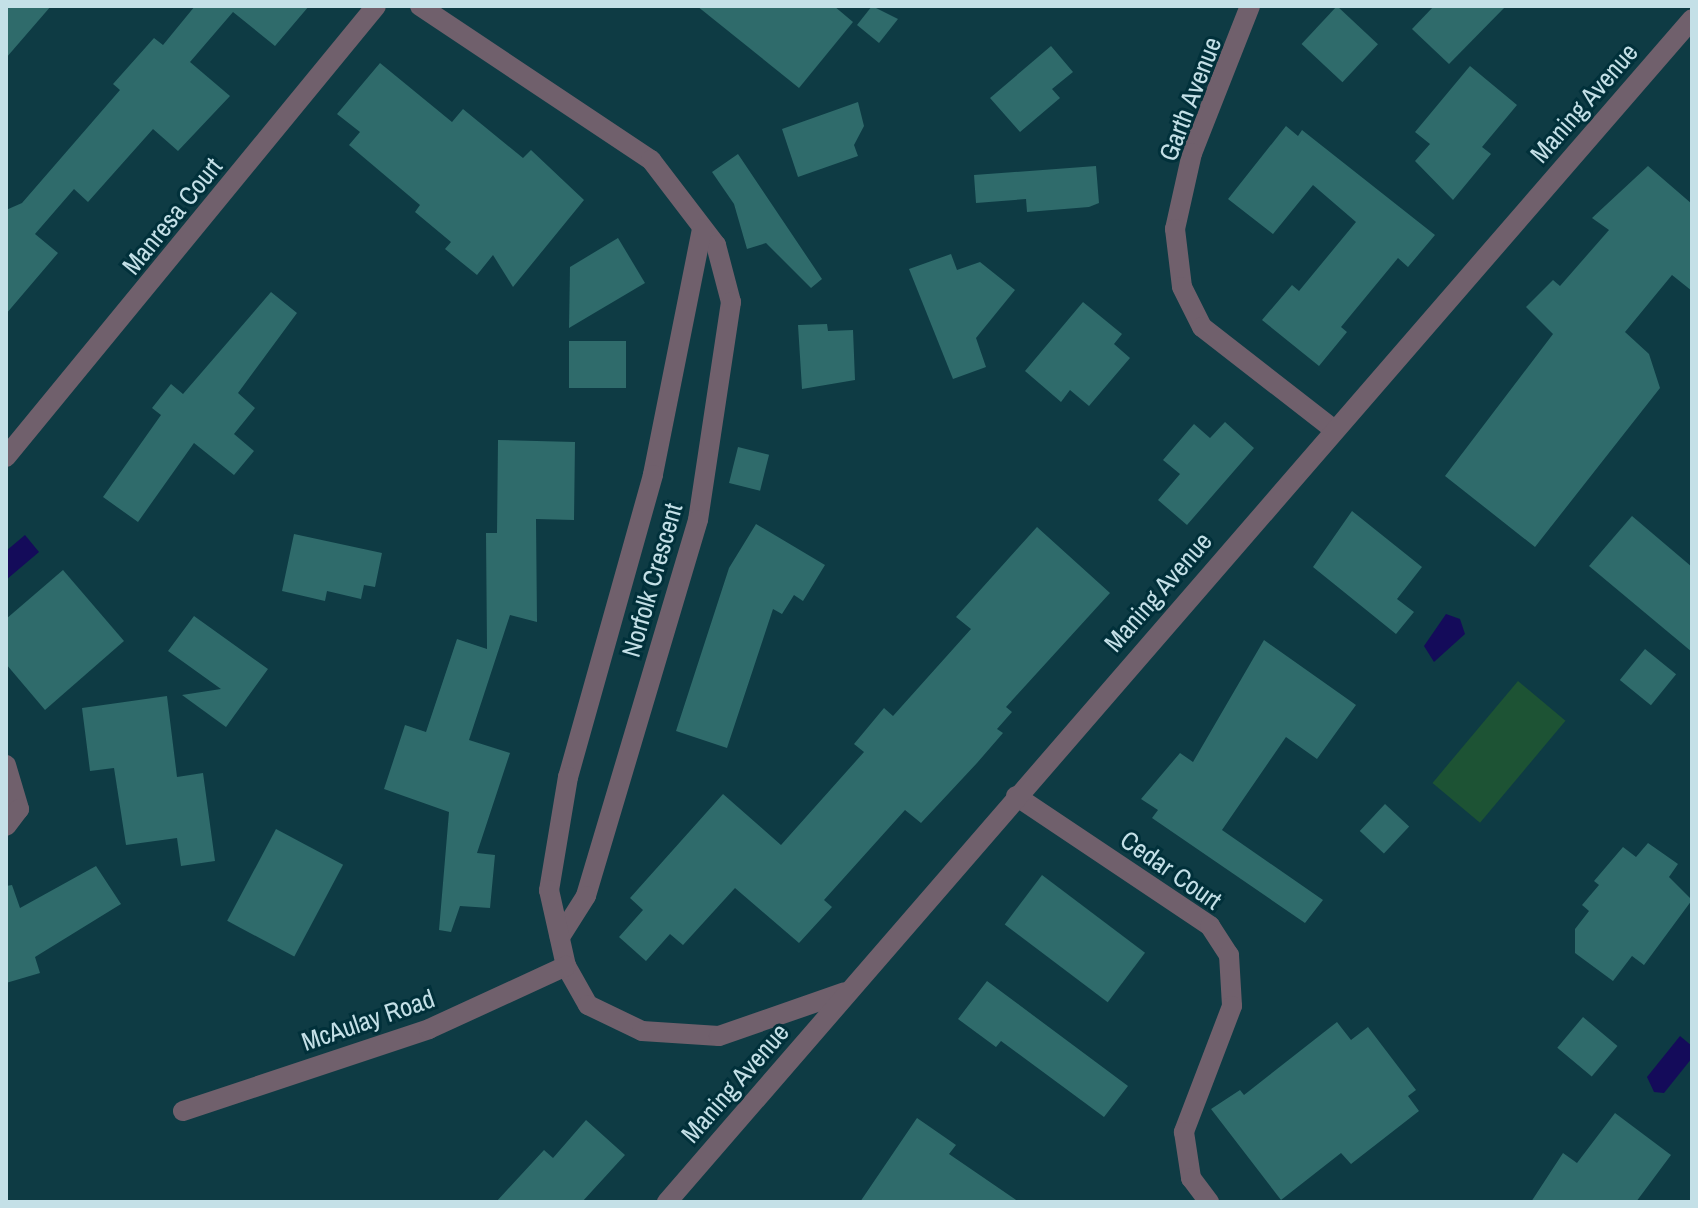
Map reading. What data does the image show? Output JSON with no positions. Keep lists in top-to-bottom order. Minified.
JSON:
{"streets":{"street":["Garth Avenue","Maning Avenue","Manresa Court","Norfolk Crescent","Cedar Court","McAulay Road"]},"crossings":[["Garth Avenue","Maning Avenue"],["Maning Avenue","Norfolk Crescent"],["Maning Avenue","Cedar Court"],["Norfolk Crescent","McAulay Road"]]}
